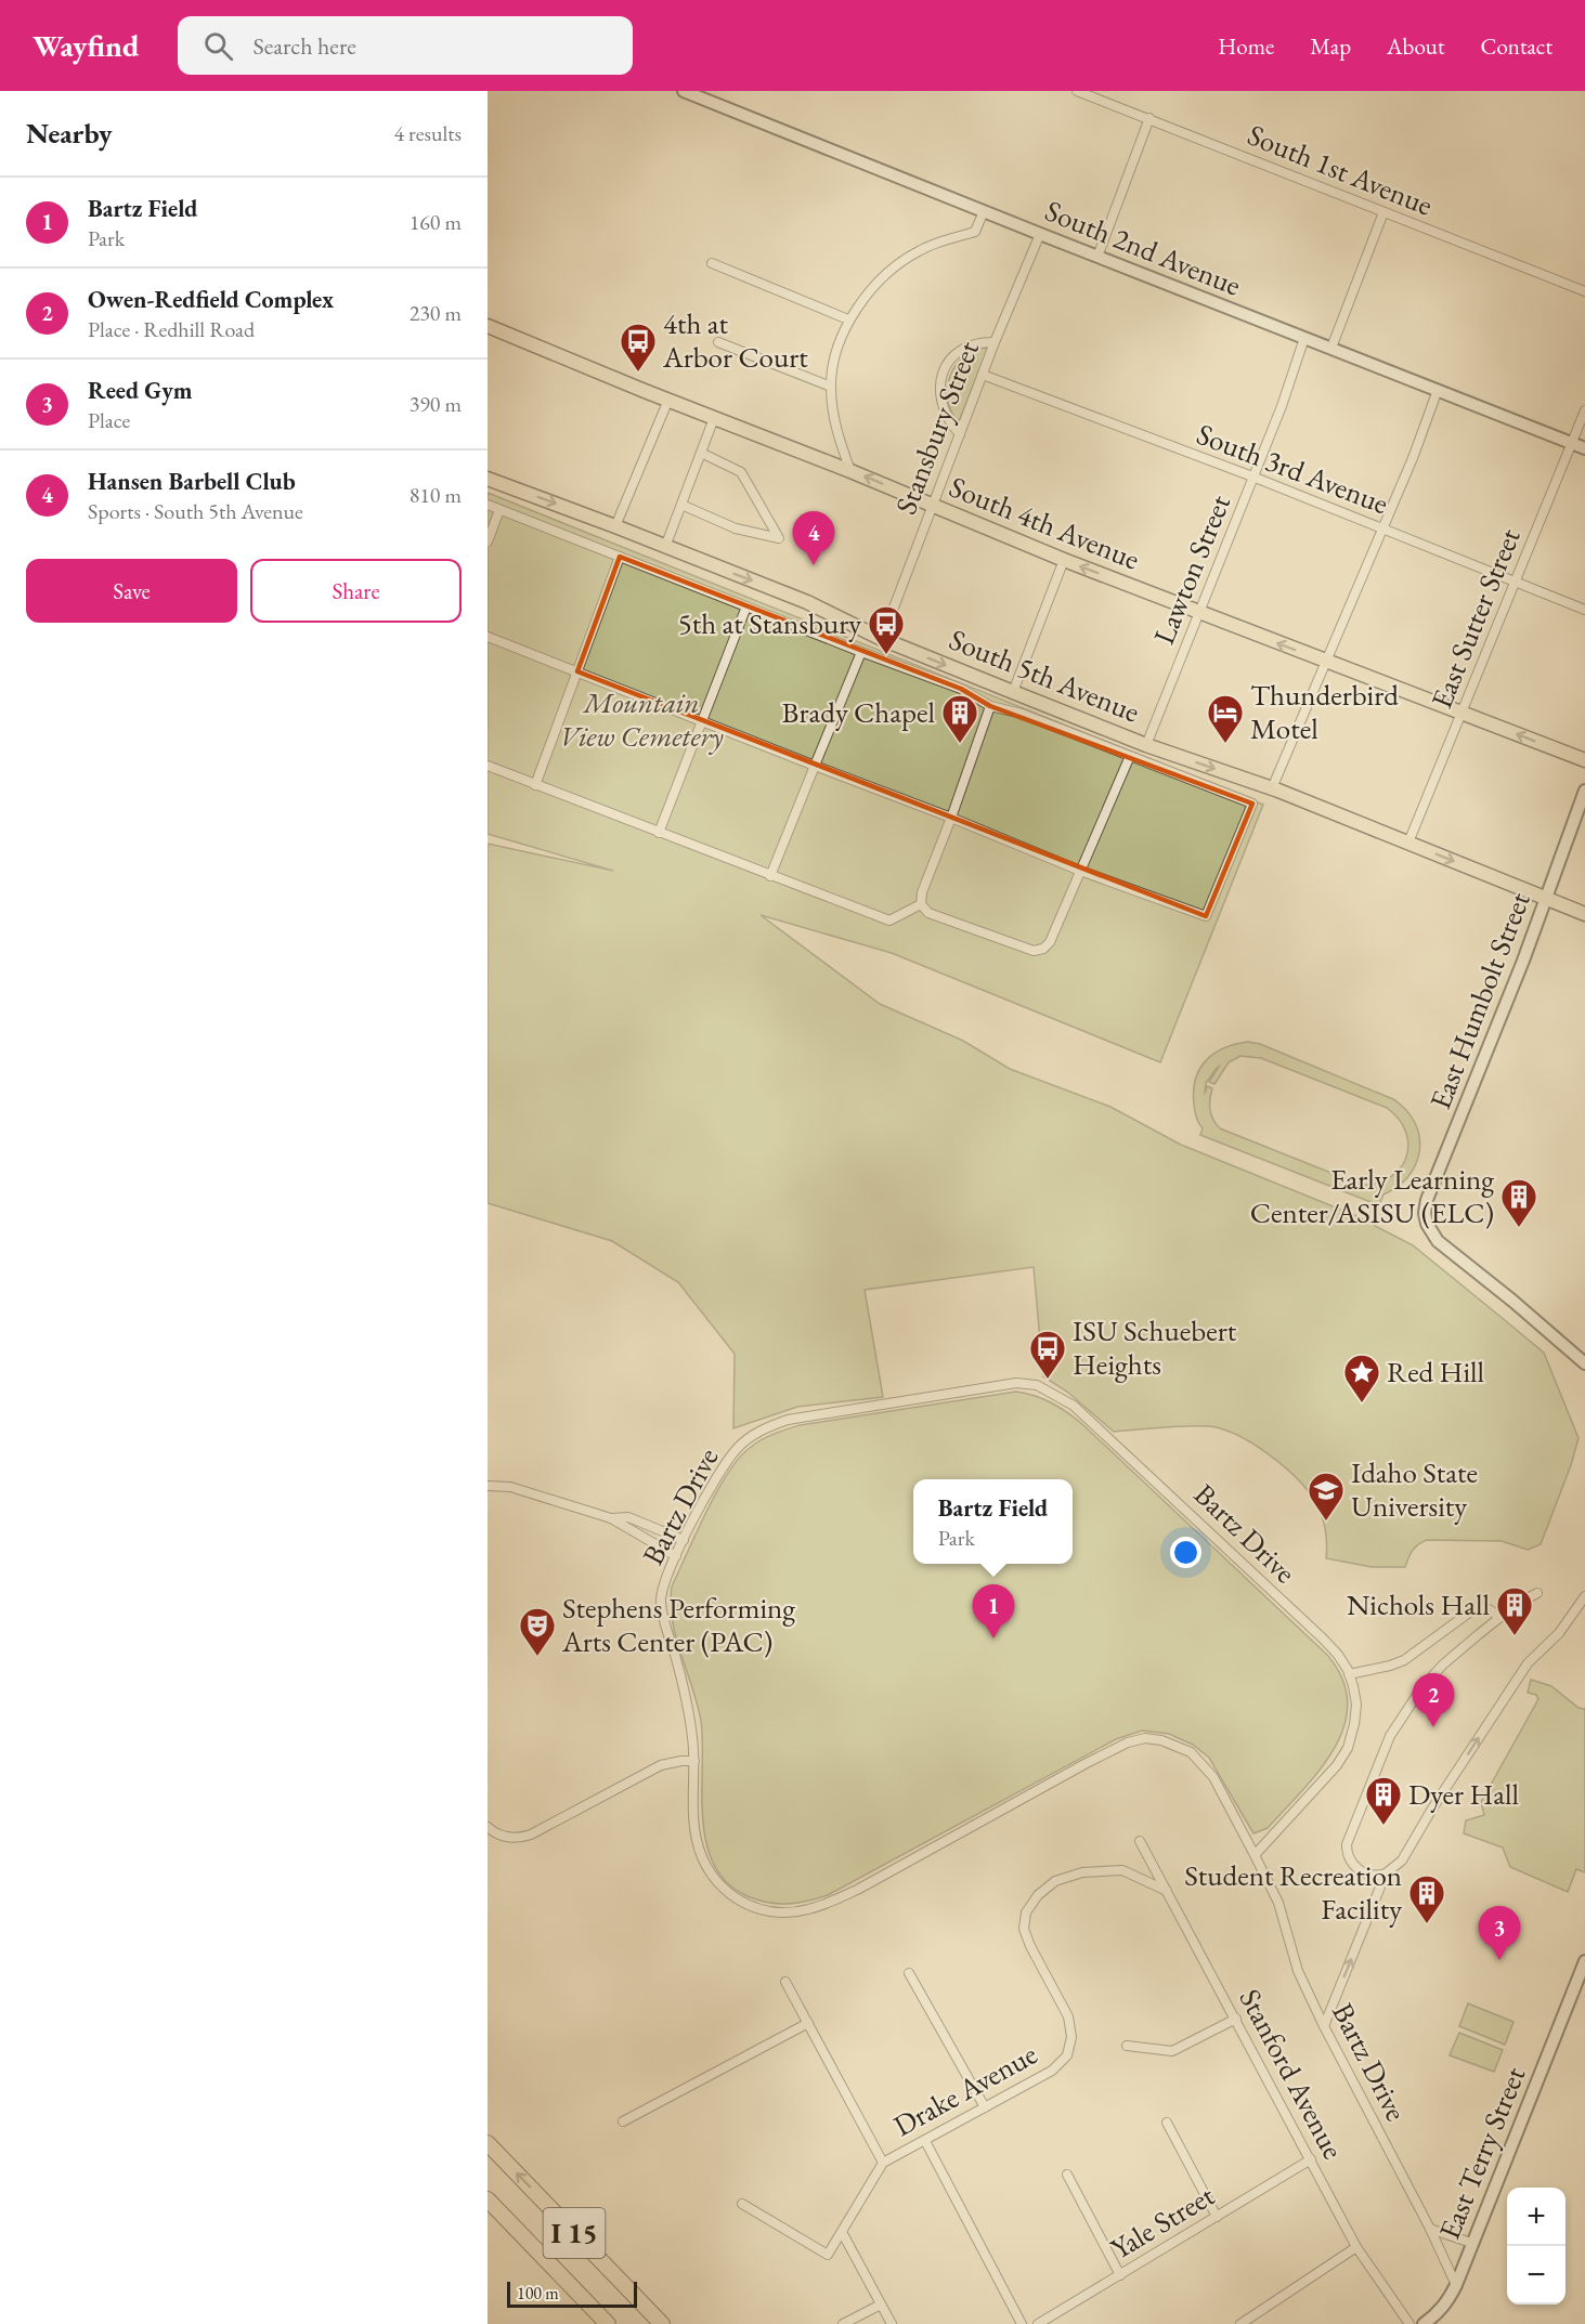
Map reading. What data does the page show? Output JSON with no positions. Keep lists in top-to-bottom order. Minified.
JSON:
{"streets":{"highway":["I 15"],"main road":["South 4th Avenue","South 5th Avenue"],"street":["South 1st Avenue","South 2nd Avenue","Stansbury Street","South 3rd Avenue","Lawton Street","East Sutter Street","East Humbolt Street","Bartz Drive","Stanford Avenue","Drake Avenue","East Terry Street","Yale Street"]},"crossings":[["South 2nd Avenue","Stansbury Street"],["South 2nd Avenue","Lawton Street"],["South 2nd Avenue","East Sutter Street"],["Stansbury Street","South 3rd Avenue"],["Stansbury Street","South 4th Avenue"],["Stansbury Street","South 5th Avenue"],["South 3rd Avenue","Lawton Street"],["South 3rd Avenue","East Sutter Street"],["South 4th Avenue","Lawton Street"],["South 4th Avenue","East Sutter Street"],["Lawton Street","South 5th Avenue"],["East Sutter Street","South 5th Avenue"],["South 5th Avenue","East Humbolt Street"],["Bartz Drive","East Terry Street"],["Stanford Avenue","Drake Avenue"],["Stanford Avenue","Yale Street"]],"one_way":["South 4th Avenue","South 5th Avenue"],"parks":["Mountain View Cemetery"],"places":{"bus stop":["4th at Arbor Court","5th at Stansbury","ISU Schuebert Heights"],"building":["Brady Chapel","Early Learning Center/ASISU (ELC)","Nichols Hall","Dyer Hall","Student Recreation Facility"],"hotel":["Thunderbird Motel"],"place":["Red Hill"],"school or university":["Idaho State University"],"theatre":["Stephens Performing Arts Center (PAC)"]},"scale_bar":"100 m","page":{"header":"Wayfind","search":"Search here","nav":["Home","Map","About","Contact"],"heading":["Nearby","4 results"],"list":[{"mark":"1","name":"Bartz Field","note":"Park","value":"160 m"},{"mark":"2","name":"Owen-Redfield Complex","note":"Place · Redhill Road","value":"230 m"},{"mark":"3","name":"Reed Gym","note":"Place","value":"390 m"},{"mark":"4","name":"Hansen Barbell Club","note":"Sports · South 5th Avenue","value":"810 m"}],"pins":["4","1","2","3"],"buttons":["Save","Share"],"popup":["Bartz Field","Park"],"map_buttons":["+","−"],"scale":"100 m"}}
